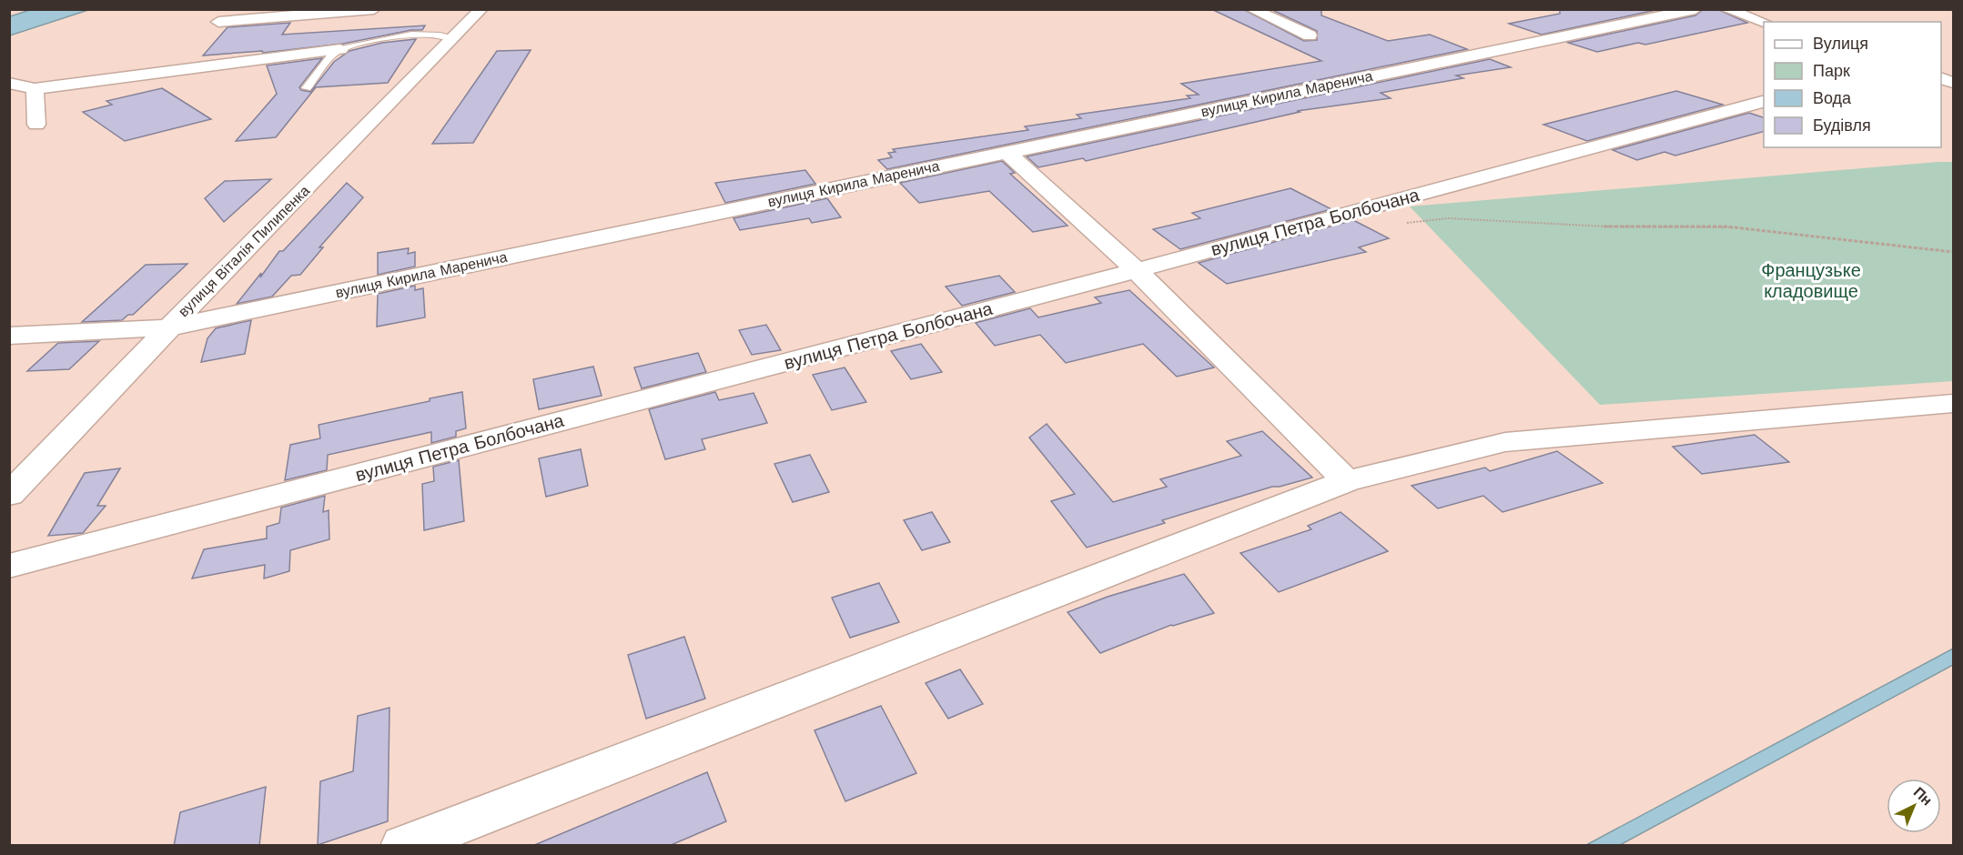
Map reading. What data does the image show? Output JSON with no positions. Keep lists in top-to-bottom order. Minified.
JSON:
{"streets":{"street":["вулиця Кирила Маренича","вулиця Петра Болбочана","вулиця Віталія Пилипенка"]},"crossings":[["вулиця Кирила Маренича","вулиця Віталія Пилипенка"]],"parks":["Французьке кладовище"],"legend":["Вулиця","Парк","Вода","Будівля"],"north":"top right"}
